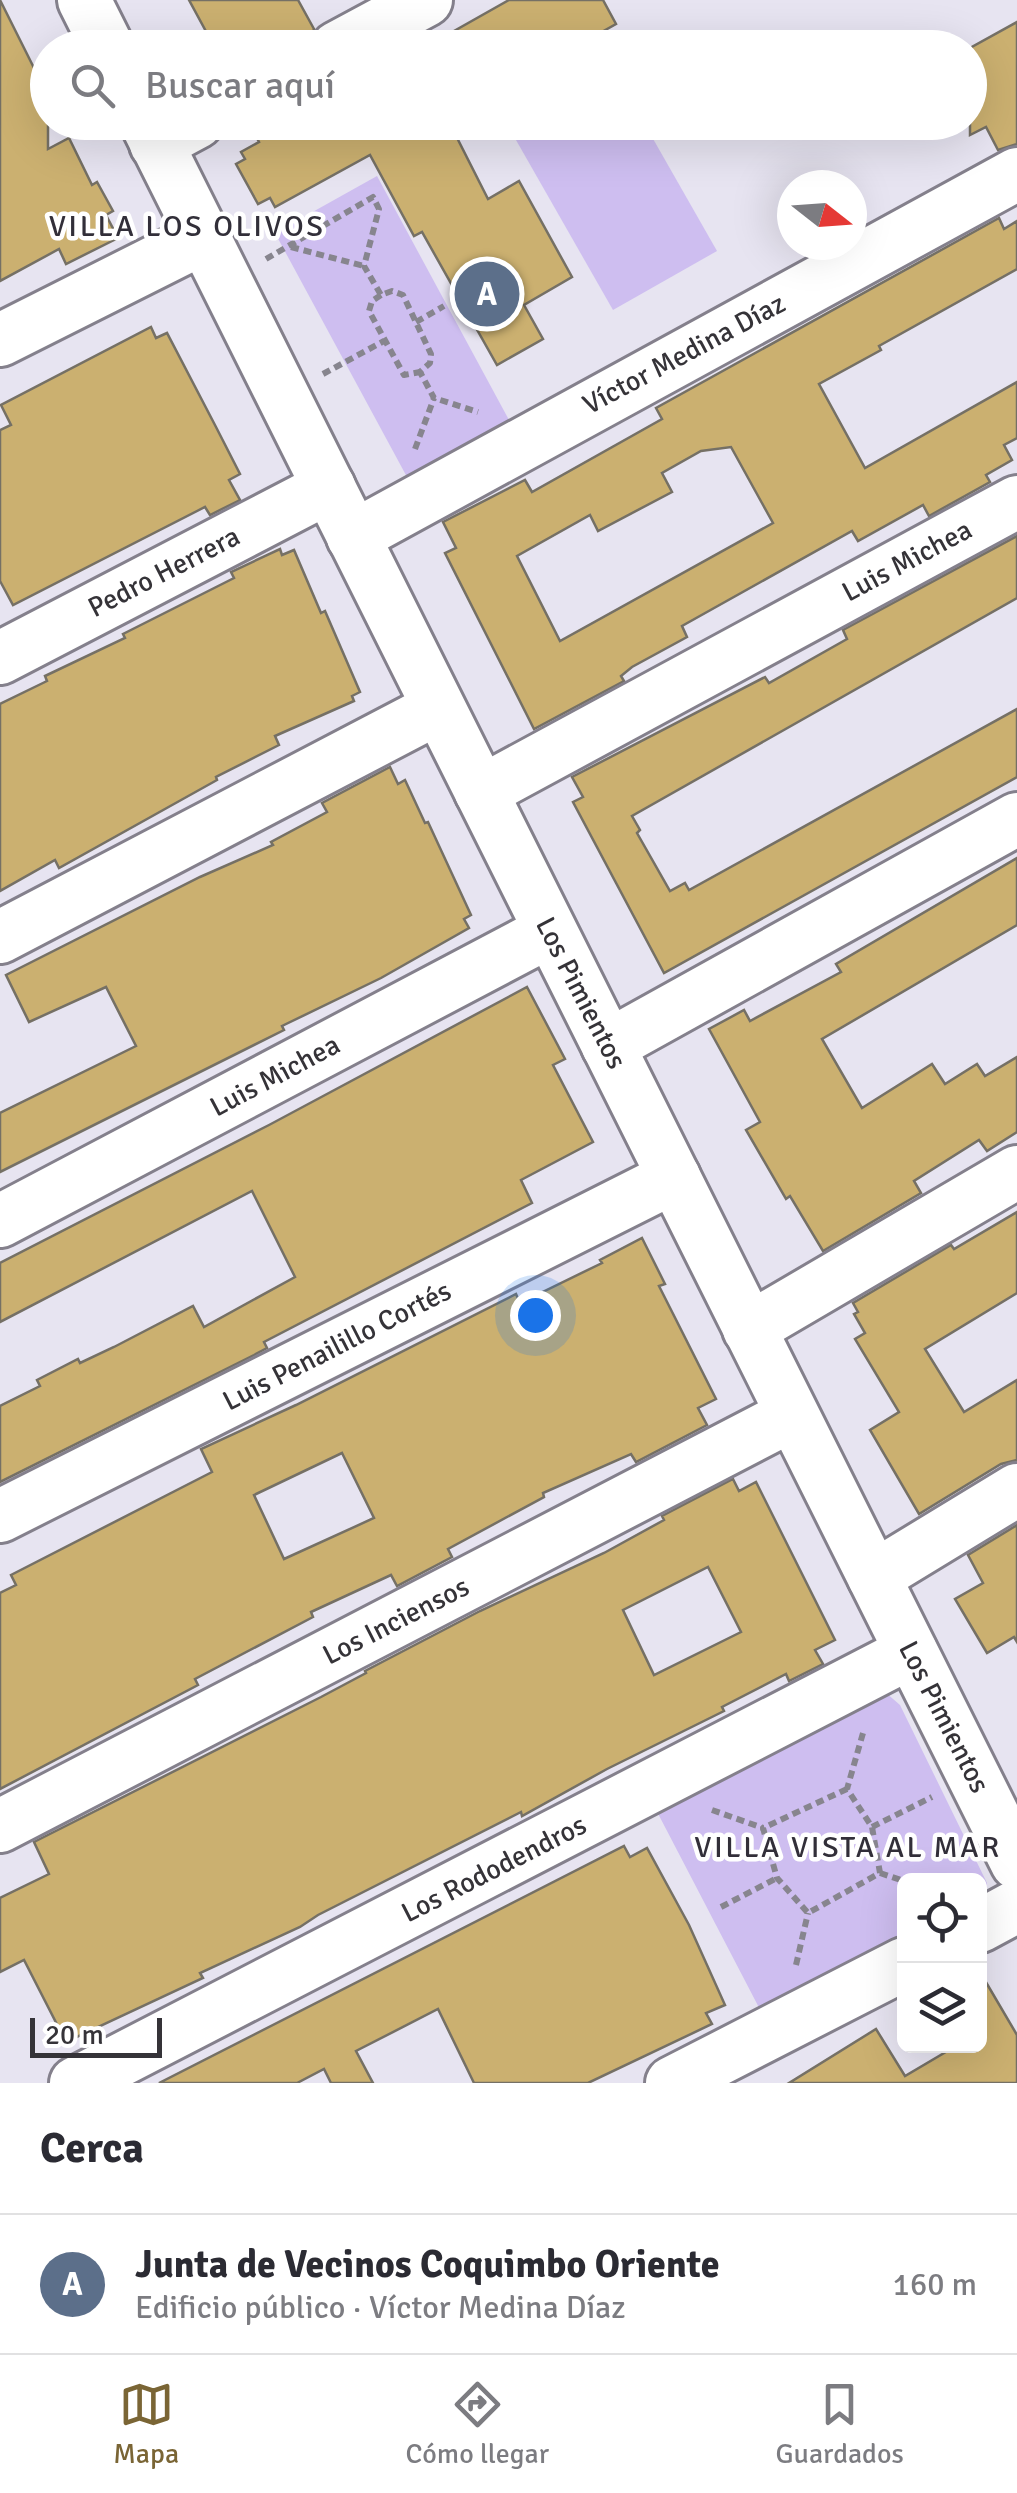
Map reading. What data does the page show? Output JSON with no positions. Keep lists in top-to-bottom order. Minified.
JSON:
{"streets":{"street":["Víctor Medina Díaz","Luis Michea","Pedro Herrera","Los Pimientos","Luis Penailillo Cortés","Los Inciensos","Los Rododendros"]},"crossings":[["Víctor Medina Díaz","Los Pimientos"],["Luis Michea","Los Pimientos"],["Pedro Herrera","Los Pimientos"],["Los Pimientos","Luis Penailillo Cortés"],["Los Pimientos","Los Inciensos"],["Los Pimientos","Los Rododendros"]],"districts":["VILLA LOS OLIVOS","VILLA VISTA AL MAR"],"scale_bar":"20 m","north":"right","page":{"search":"Buscar aquí","pins":"A","scale":"20 m","heading":"Cerca","list":[{"mark":"A","name":"Junta de Vecinos Coquimbo Oriente","note":"Edificio público · Víctor Medina Díaz","value":"160 m"}],"nav":["Mapa","Cómo llegar","Guardados"]}}
